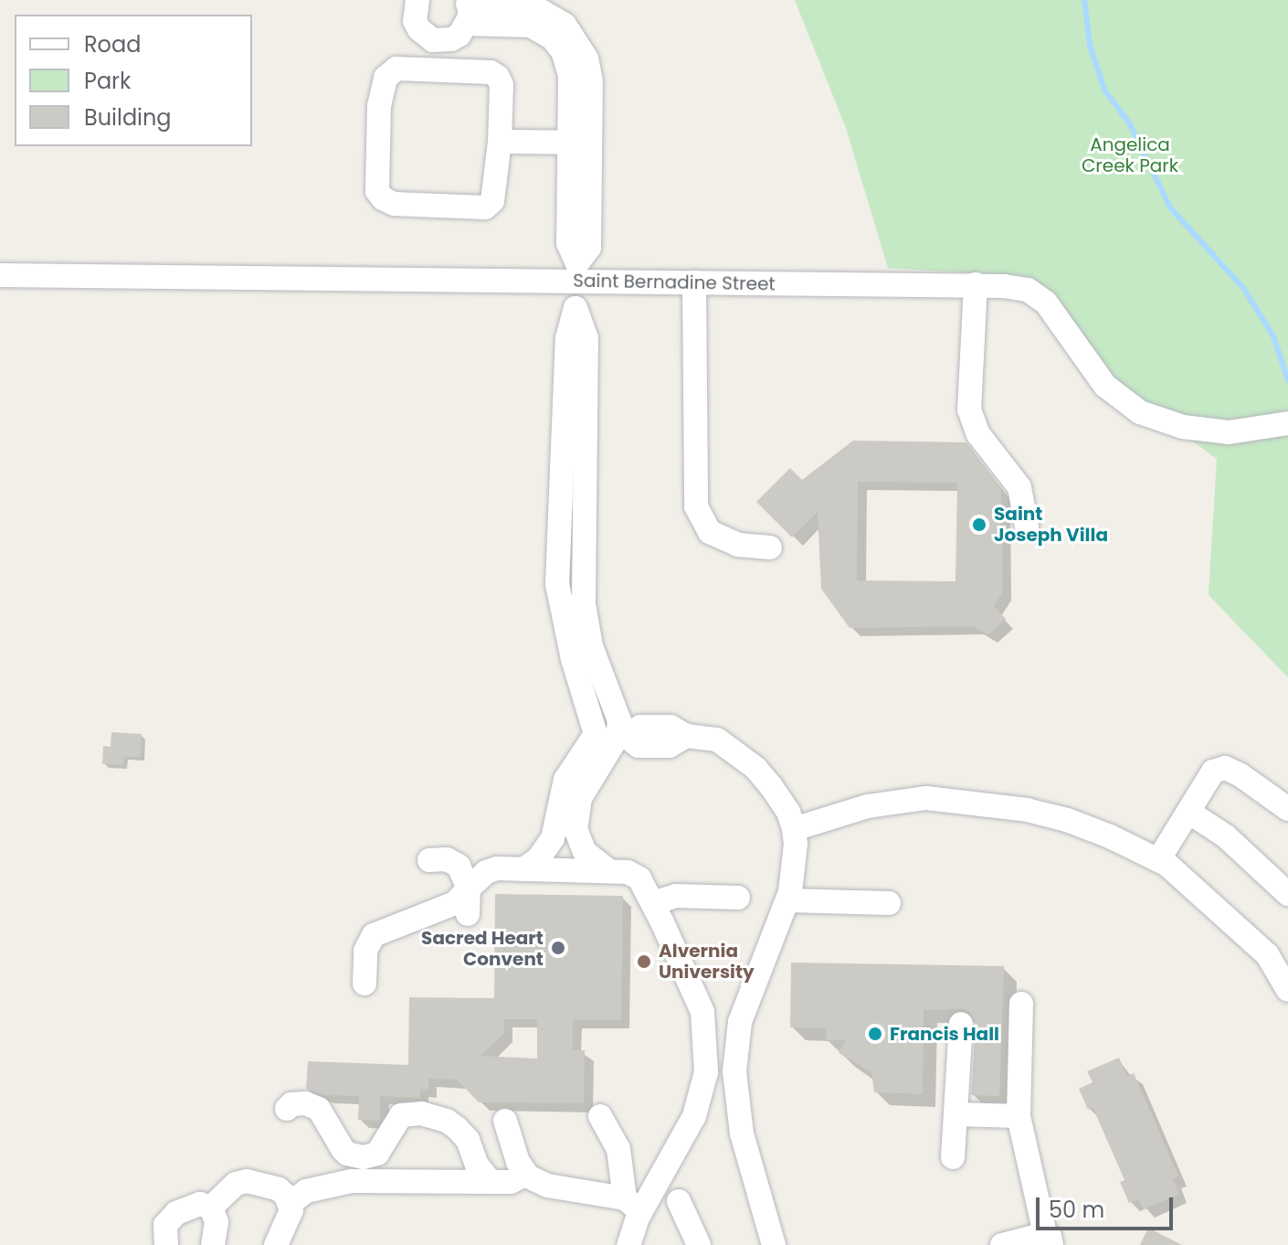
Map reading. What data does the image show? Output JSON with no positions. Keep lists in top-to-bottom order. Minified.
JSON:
{"streets":{"street":["Saint Bernadine Street"]},"parks":["Angelica Creek Park"],"places":["Saint Joseph Villa","Sacred Heart Convent","Alvernia University","Francis Hall"],"legend":["Road","Park","Building"],"scale_bar":"50 m"}
